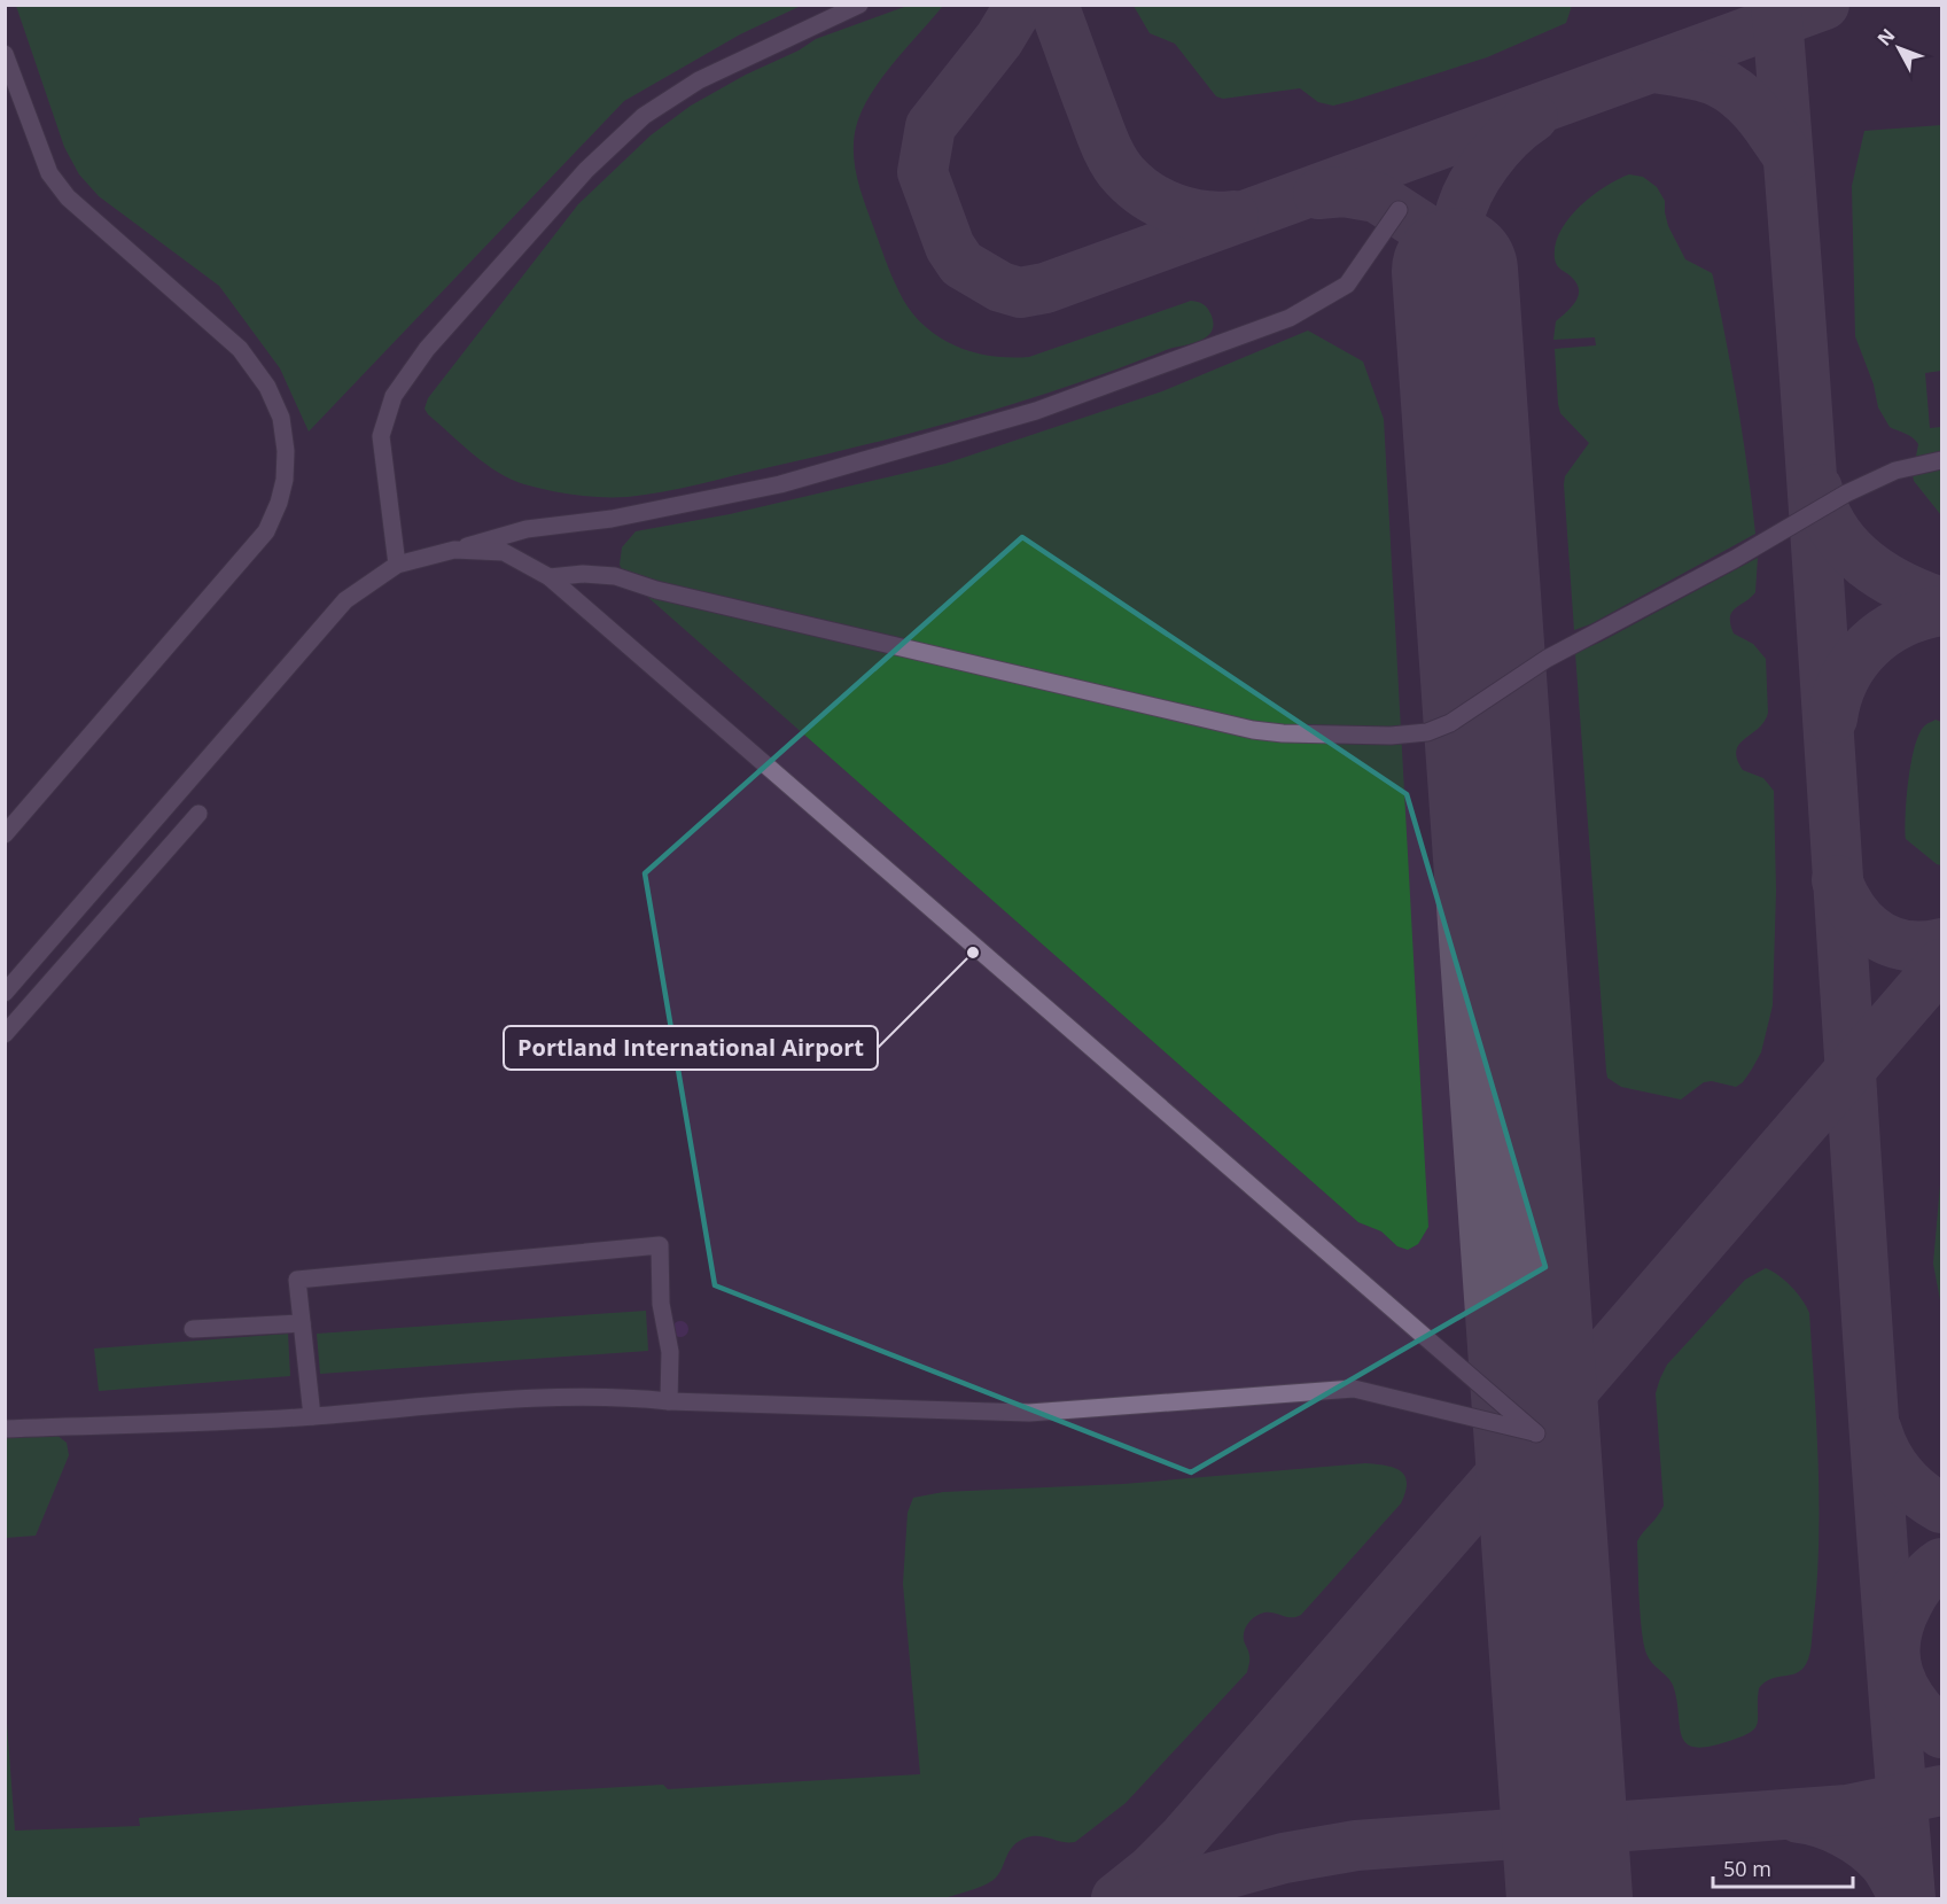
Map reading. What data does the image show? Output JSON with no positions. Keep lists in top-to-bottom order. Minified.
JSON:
{"places":["Portland International Airport"],"scale_bar":"50 m","north":"top left"}
